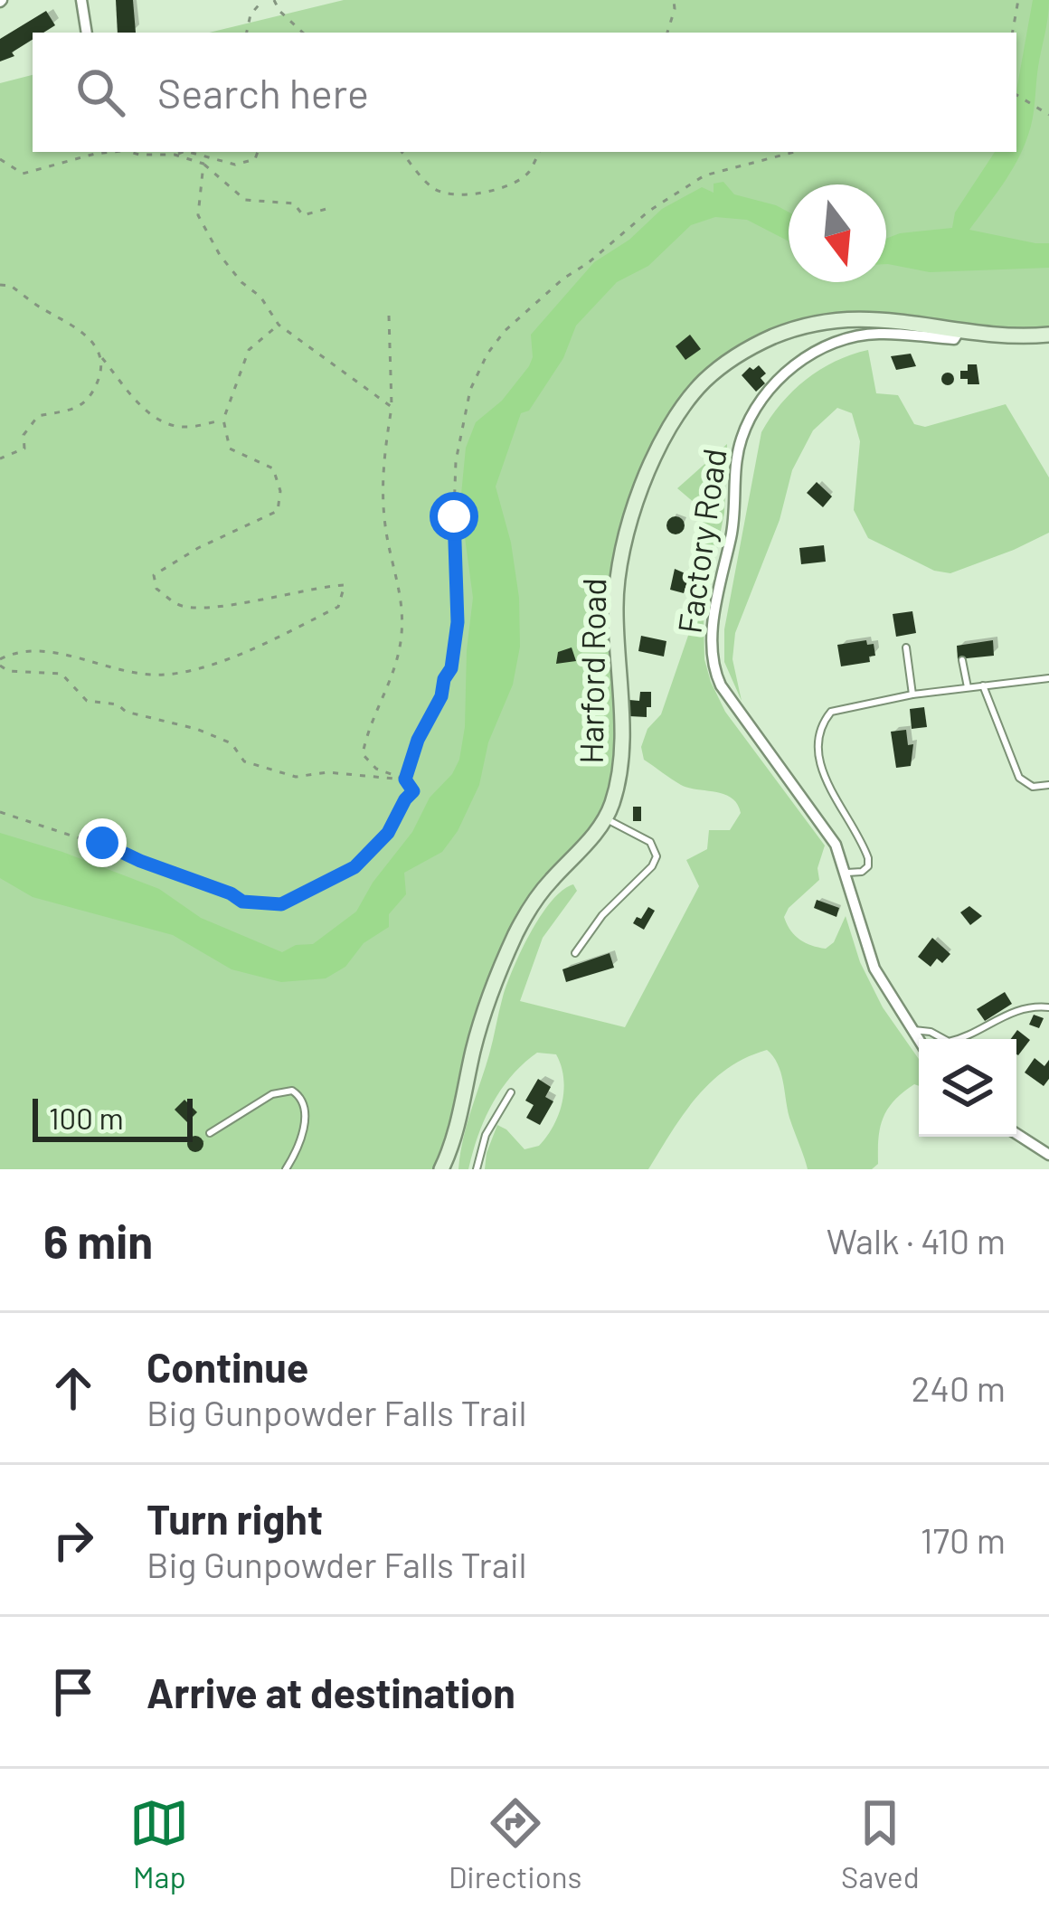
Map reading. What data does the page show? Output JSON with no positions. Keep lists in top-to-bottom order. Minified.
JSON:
{"streets":{"main road":["Harford Road"],"street":["Factory Road"]},"crossings":[["Factory Road","Harford Road"]],"scale_bar":"100 m","north":"bottom","page":{"search":"Search here","scale":"100 m","heading":["6 min","Walk · 410 m"],"list":[["Continue","Big Gunpowder Falls Trail","240 m"],["Turn right","Big Gunpowder Falls Trail","170 m"],"Arrive at destination"],"nav":["Map","Directions","Saved"]}}
